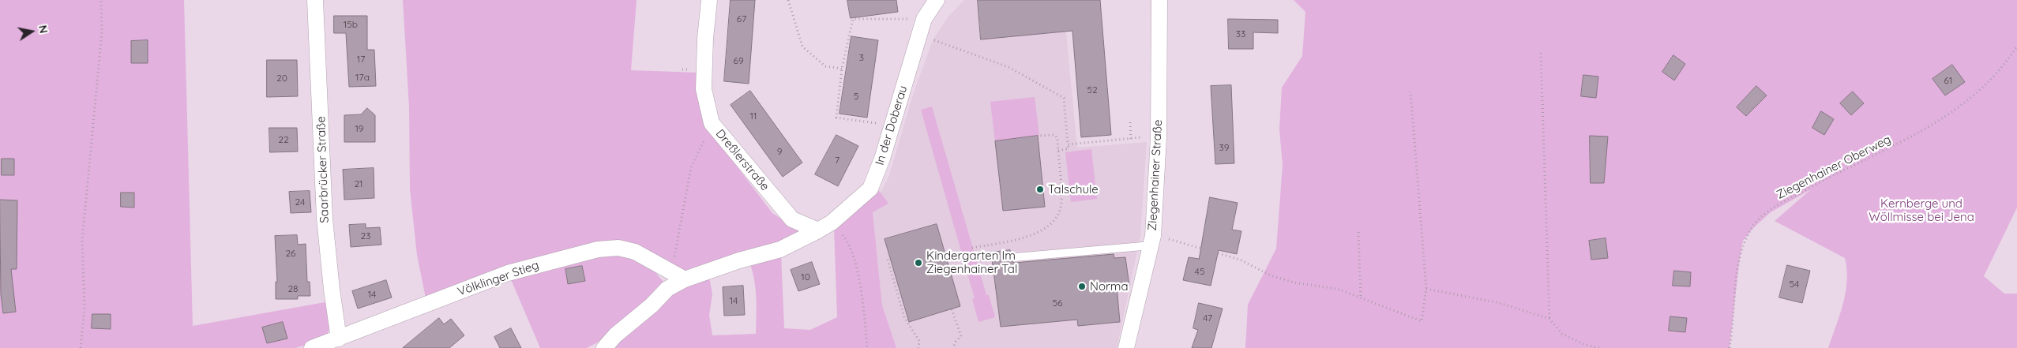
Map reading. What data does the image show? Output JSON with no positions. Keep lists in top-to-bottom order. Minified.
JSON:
{"streets":{"street":["In der Doberau","Dreßlerstraße","Saarbrücker Straße","Ziegenhainer Straße","Völklinger Stieg"],"path":["Ziegenhainer Oberweg"]},"crossings":[["In der Doberau","Dreßlerstraße"],["In der Doberau","Völklinger Stieg"],["Saarbrücker Straße","Völklinger Stieg"]],"parks":["Kernberge und Wöllmisse bei Jena"],"places":["Talschule","Kindergarten Im Ziegenhainer Tal","Norma"],"house_numbers":["67","15b","33","3","17","69","17a","20","61","52","5","11","19","22","39","9","7","21","24","23","26","45","10","54","28","14","14","56","47"],"north":"right"}
